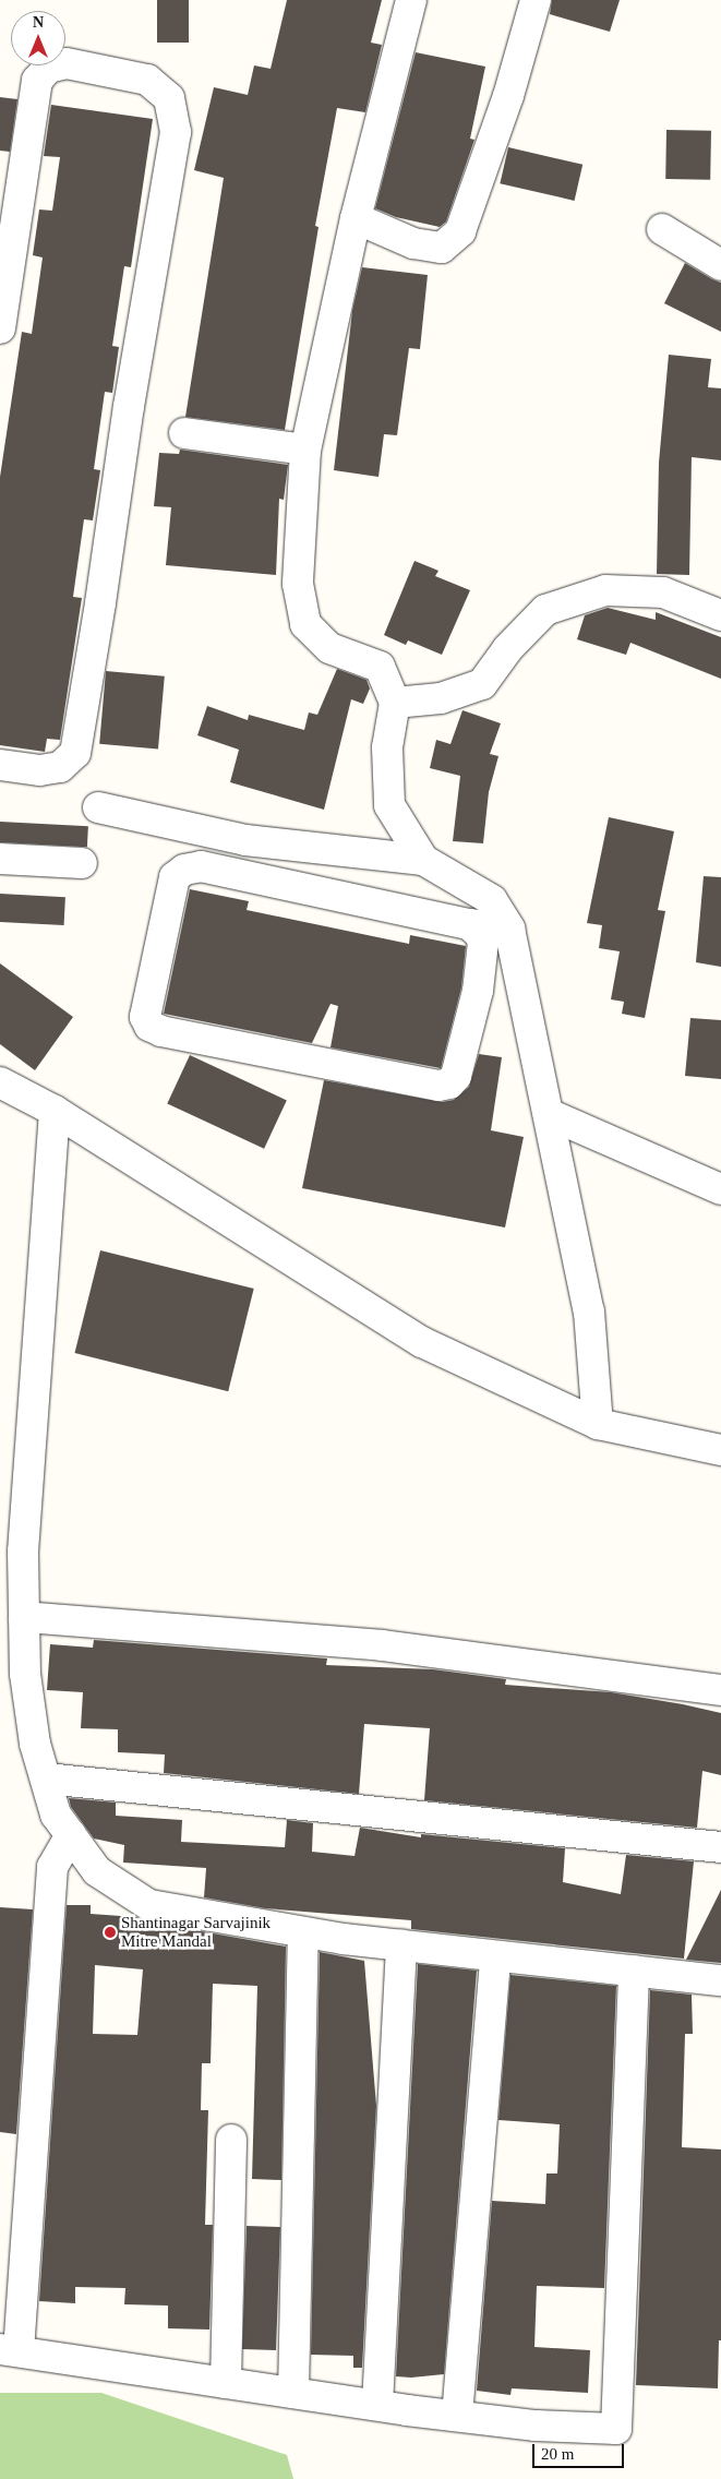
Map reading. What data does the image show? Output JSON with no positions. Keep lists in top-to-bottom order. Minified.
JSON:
{"places":["Shantinagar Sarvajinik Mitre Mandal"],"scale_bar":"20 m","north":"top"}
